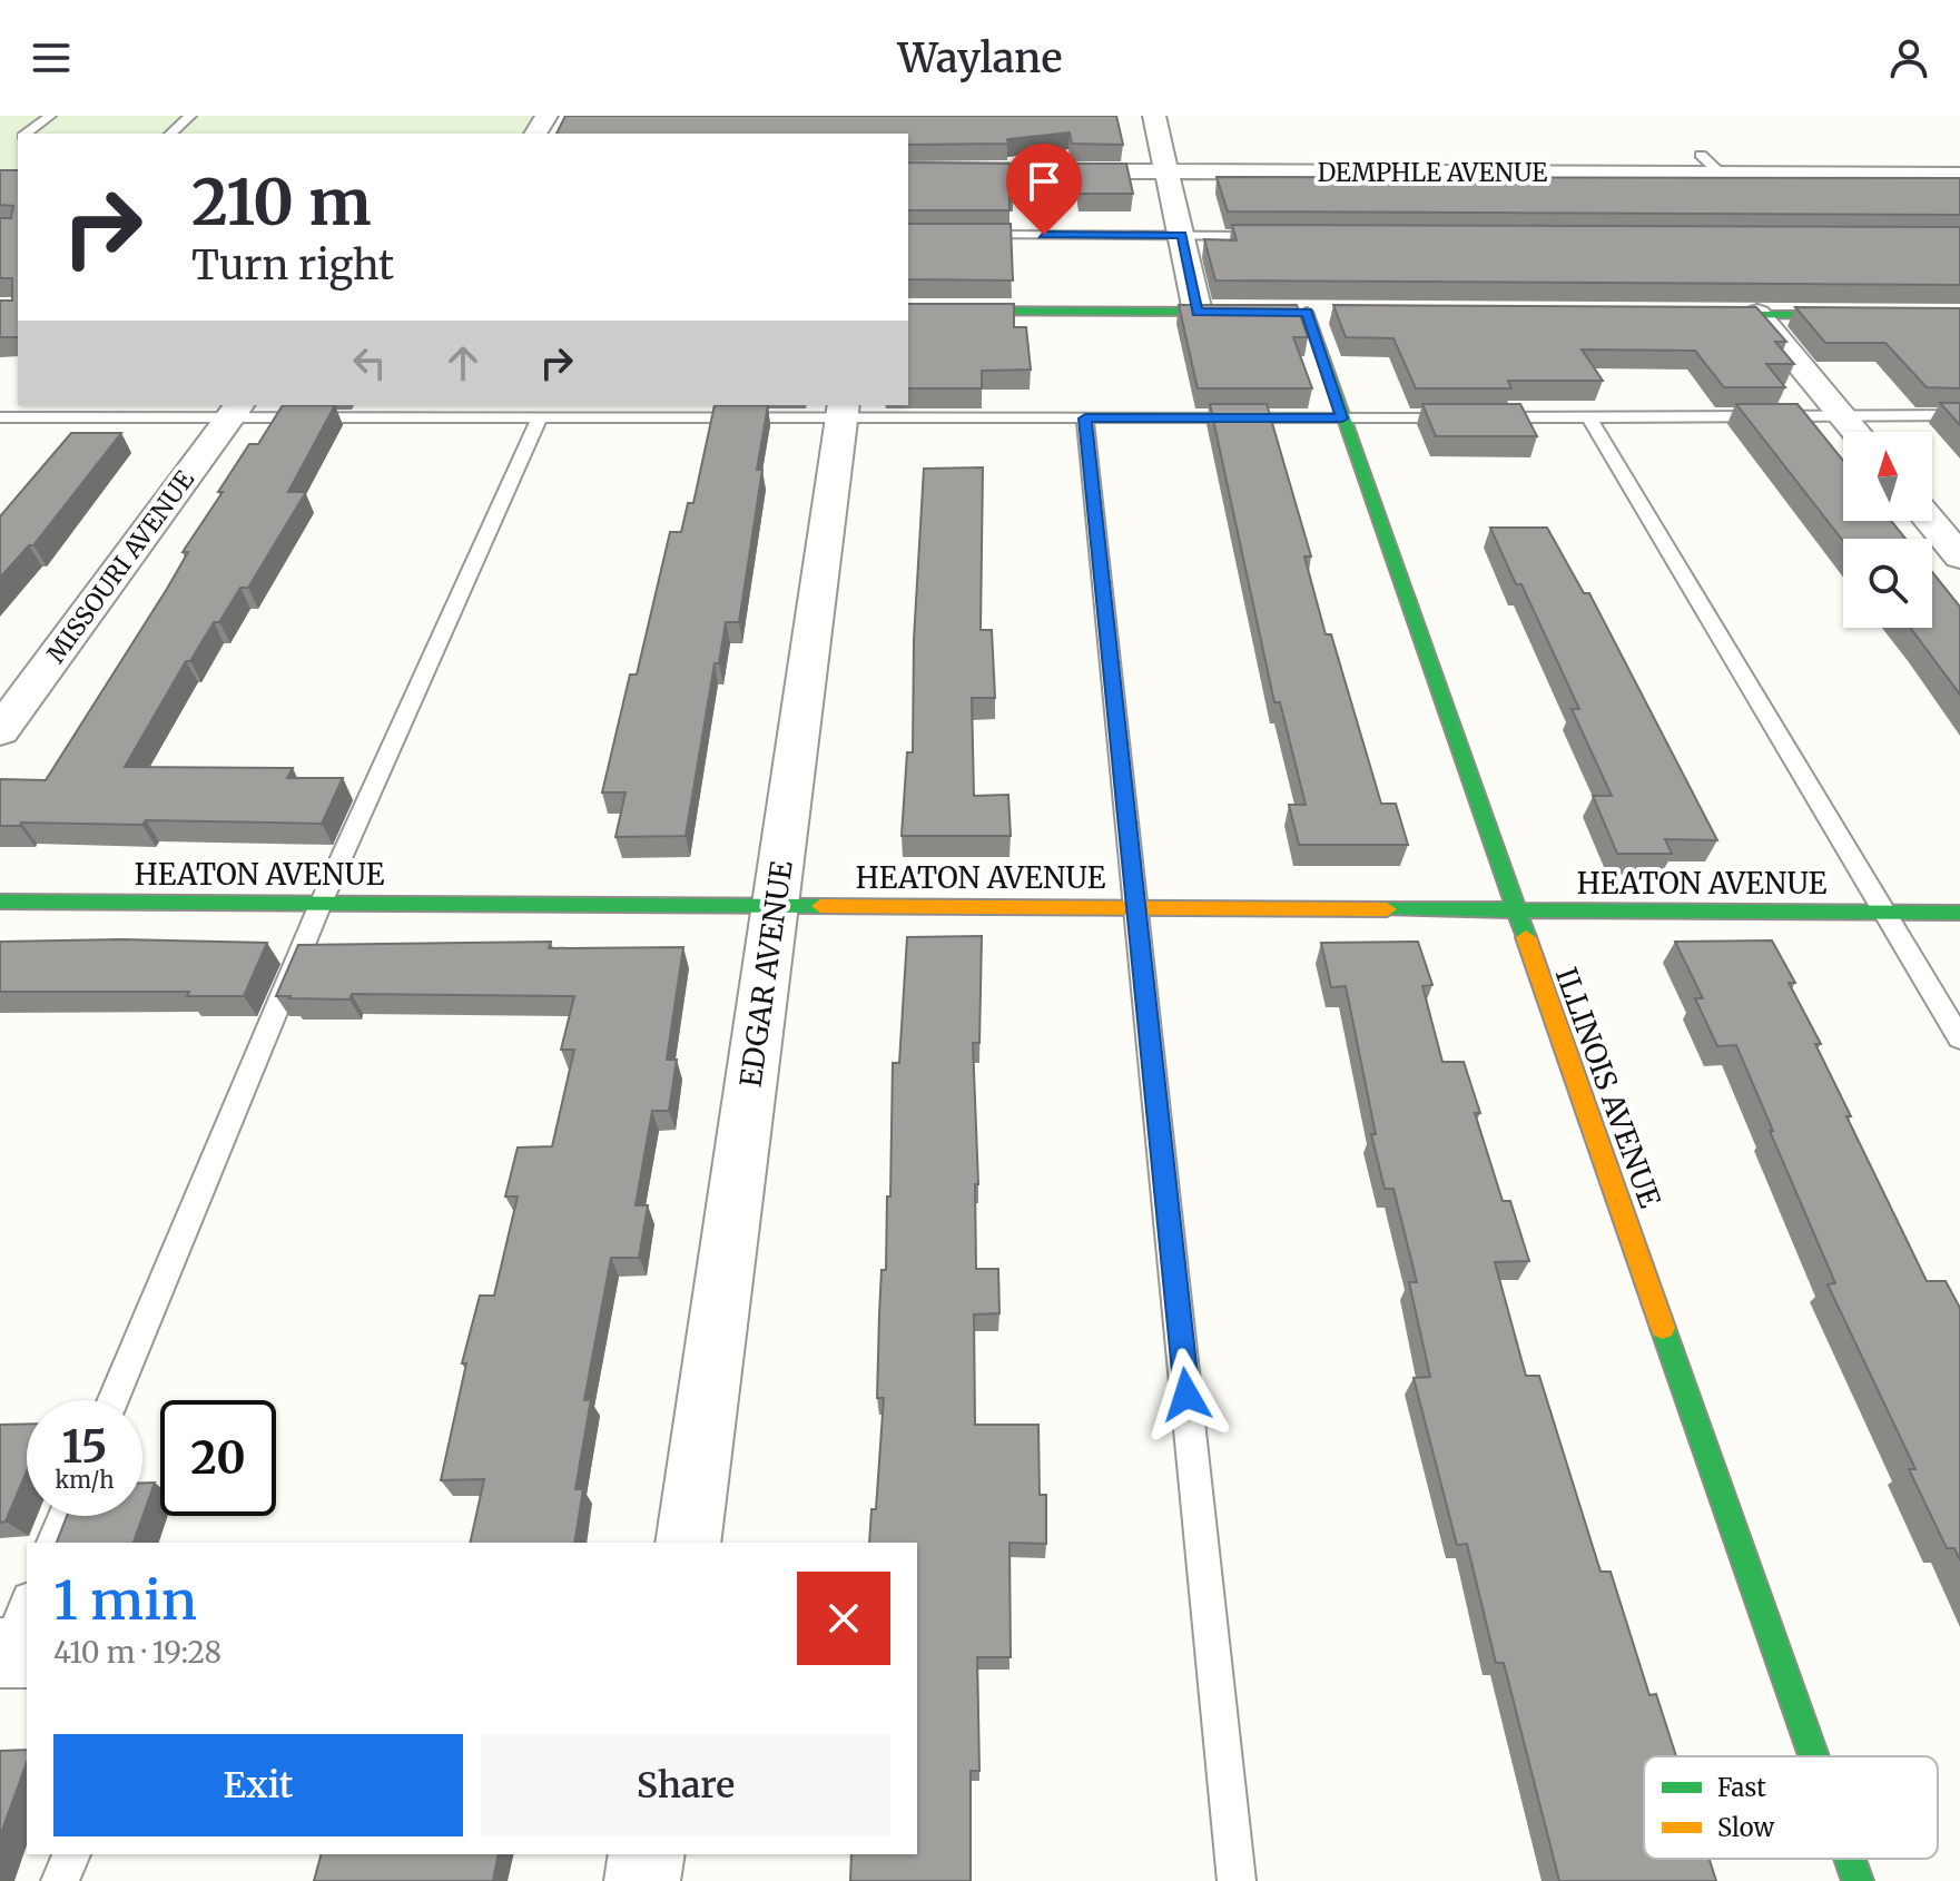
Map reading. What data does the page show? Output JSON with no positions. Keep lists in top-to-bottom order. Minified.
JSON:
{"streets":{"street":["DEMPHLE AVENUE","MISSOURI AVENUE","HEATON AVENUE","EDGAR AVENUE","ILLINOIS AVENUE"]},"crossings":[["HEATON AVENUE","EDGAR AVENUE"],["HEATON AVENUE","ILLINOIS AVENUE"]],"legend":["Fast","Slow"],"north":"top","page":{"header":"Waylane","turn":["210 m","Turn right"],"speed":"15 km/h","limit":"20","heading":["1 min","410 m · 19:28"],"buttons":["Exit","Share"]}}
